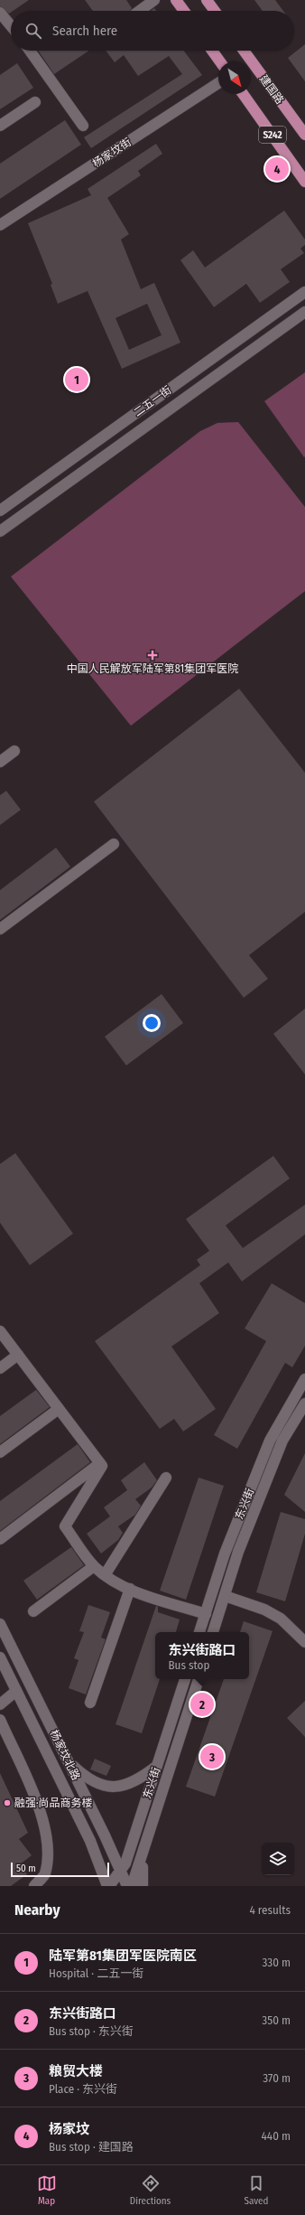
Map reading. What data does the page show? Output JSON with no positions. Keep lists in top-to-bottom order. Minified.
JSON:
{"streets":{"main road":["建国路","S242"],"street":["杨家坟街","二五一街","东兴街","杨家坟北路"]},"crossings":[["东兴街","杨家坟北路"]],"places":{"health":["中国人民解放军陆军第81集团军医院"],"other":["融强·尚品商务楼"]},"scale_bar":"50 m","north":"bottom right","page":{"search":"Search here","pins":["4","1","2","3"],"popup":["东兴街路口","Bus stop"],"scale":"50 m","heading":["Nearby","4 results"],"list":[{"mark":"1","name":"陆军第81集团军医院南区","note":"Hospital · 二五一街","value":"330 m"},{"mark":"2","name":"东兴街路口","note":"Bus stop · 东兴街","value":"350 m"},{"mark":"3","name":"粮贸大楼","note":"Place · 东兴街","value":"370 m"},{"mark":"4","name":"杨家坟","note":"Bus stop · 建国路","value":"440 m"}],"nav":["Map","Directions","Saved"]}}
